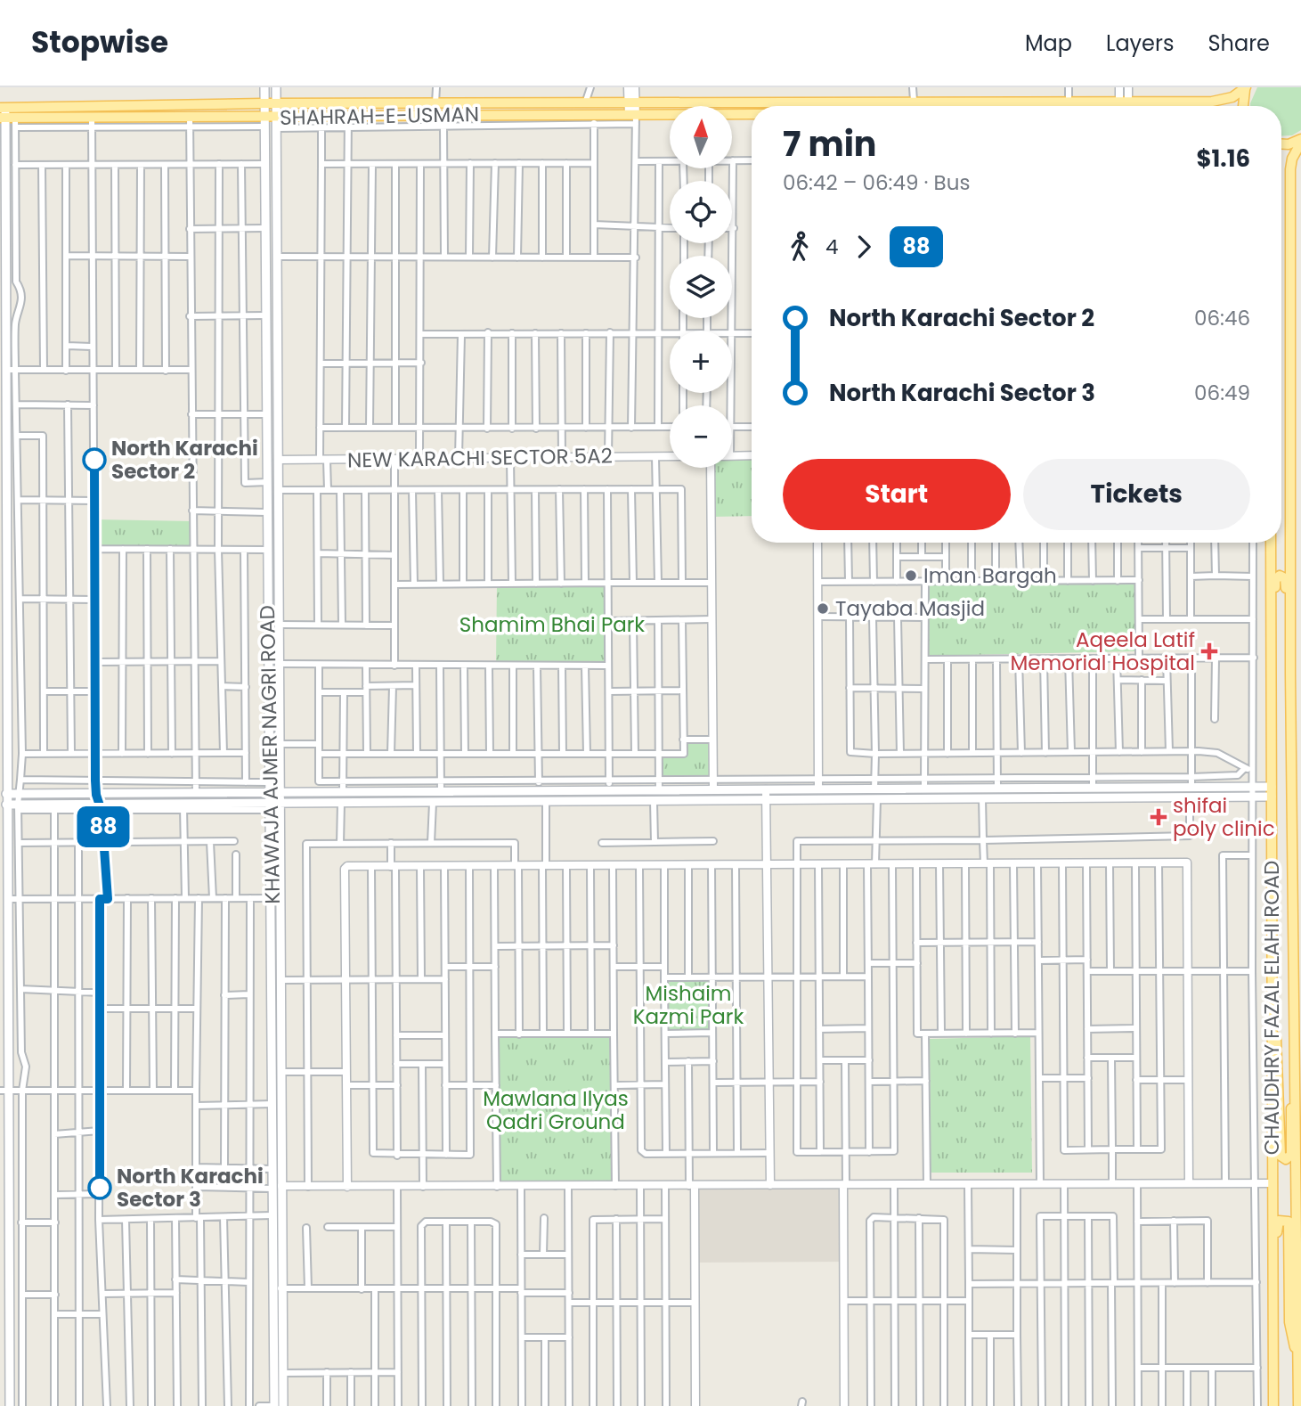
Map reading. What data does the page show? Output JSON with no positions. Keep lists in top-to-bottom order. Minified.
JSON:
{"streets":{"main road":["SHAHRAH-E-USMAN","KHAWAJA AJMER NAGRI ROAD","CHAUDHRY FAZAL ELAHI ROAD"],"street":["NEW KARACHI SECTOR 5A2"]},"crossings":[["SHAHRAH-E-USMAN","KHAWAJA AJMER NAGRI ROAD"],["NEW KARACHI SECTOR 5A2","KHAWAJA AJMER NAGRI ROAD"]],"parks":["Shamim Bhai Park","Mishaim Kazmi Park","Mawlana Ilyas Qadri Ground"],"places":{"other":["North Karachi Sector 2","Iman Bargah","Tayaba Masjid","North Karachi Sector 3"],"health":["Aqeela Latif Memorial Hospital","shifai poly clinic"]},"lines":["bus line 88"],"north":"top","page":{"header":"Stopwise","nav":["Map","Layers","Share"],"on_map":"88","map_buttons":["+","−"],"heading":["7 min","06:42 – 06:49 · Bus","$1.16"],"legs":["4","88"],"list":[{"name":"North Karachi Sector 2","value":"06:46"},{"name":"North Karachi Sector 3","value":"06:49"}],"buttons":["Start","Tickets"]}}
